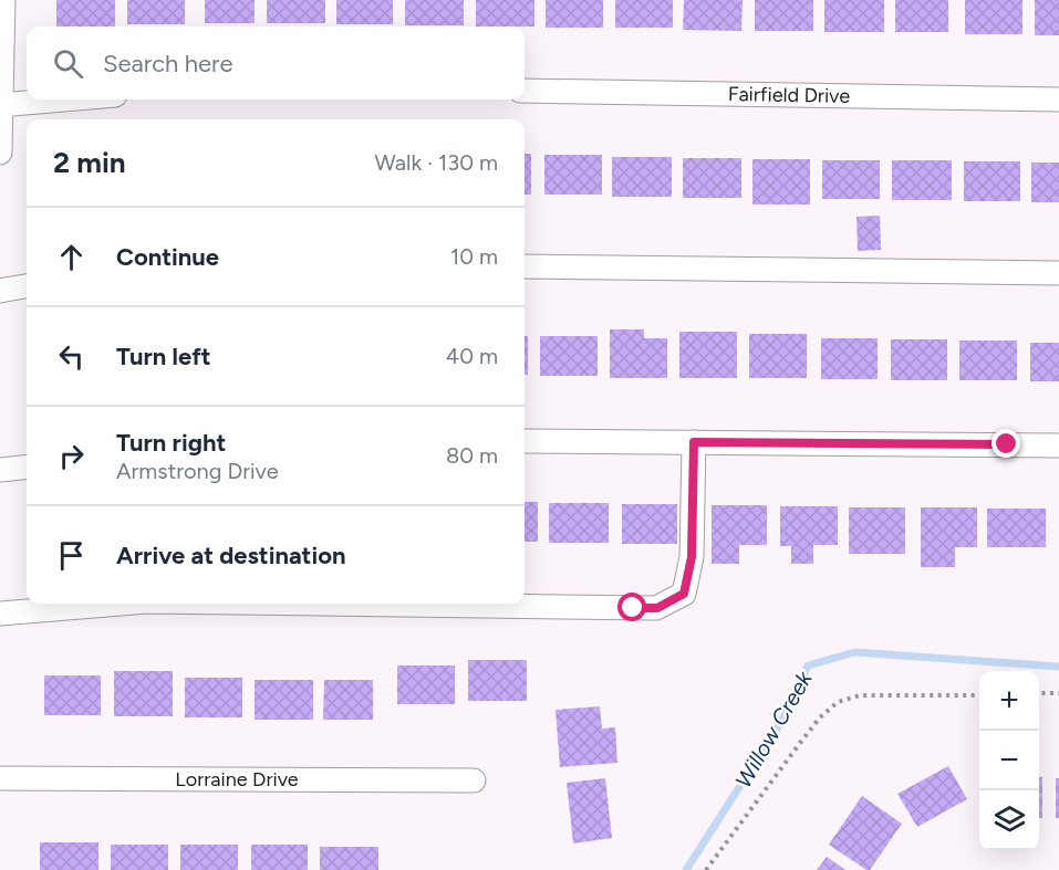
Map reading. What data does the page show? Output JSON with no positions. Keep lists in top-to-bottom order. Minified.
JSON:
{"streets":{"street":["Fairfield Drive","Lorraine Drive"]},"water":["Willow Creek"],"page":{"search":"Search here","heading":["2 min","Walk · 130 m"],"list":[["Continue","10 m"],["Turn left","40 m"],["Turn right","Armstrong Drive","80 m"],"Arrive at destination"],"map_buttons":["+","−"]}}
